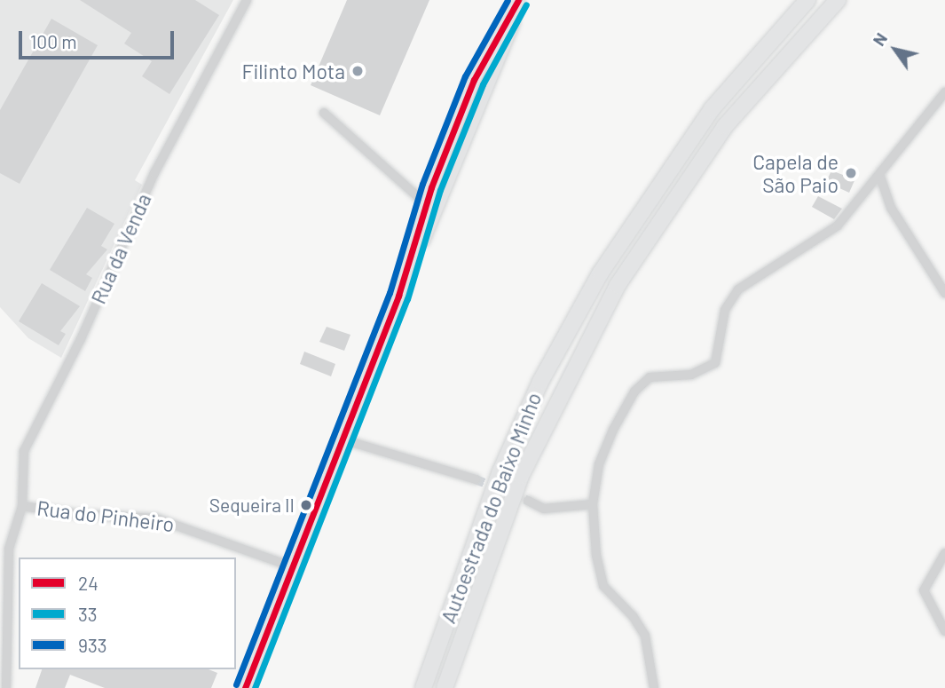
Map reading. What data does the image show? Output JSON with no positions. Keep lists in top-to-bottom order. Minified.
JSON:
{"streets":{"highway":["Autoestrada do Baixo Minho"],"street":["Rua da Venda","Rua do Pinheiro"]},"crossings":[["Rua da Venda","Rua do Pinheiro"]],"places":["Filinto Mota","Capela de São Paio","Sequeira II"],"lines":["transit line 24","transit line 933","transit line 33"],"legend":["24","33","933"],"scale_bar":"100 m","north":"top left"}
